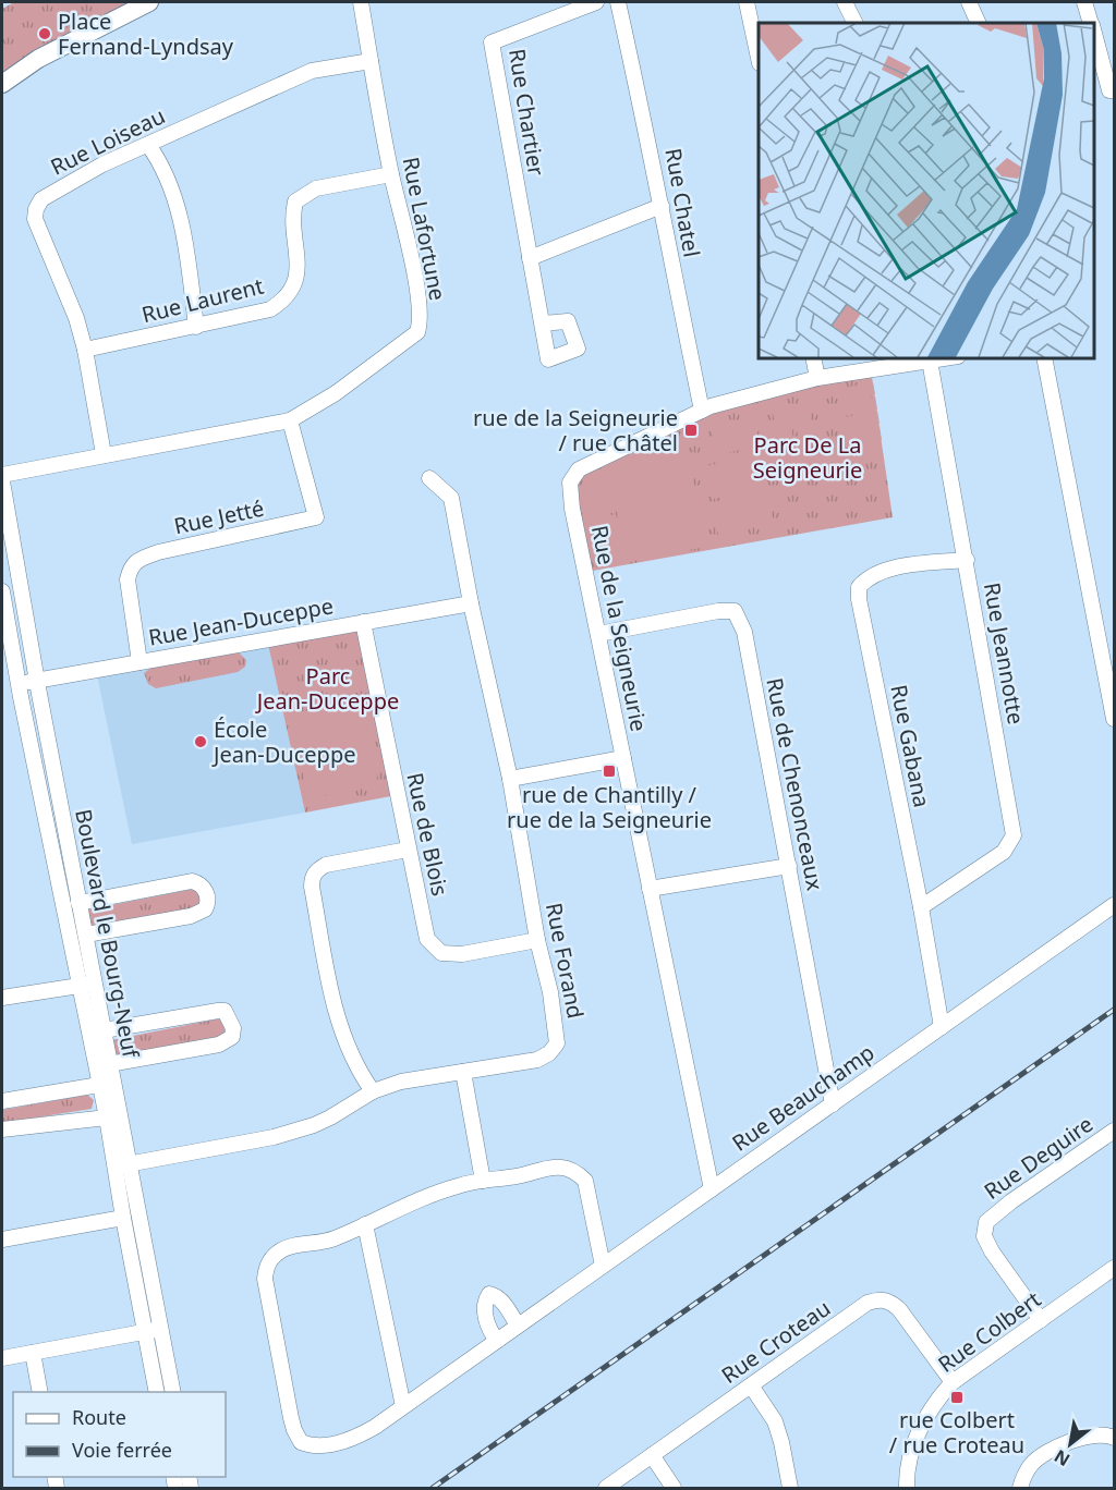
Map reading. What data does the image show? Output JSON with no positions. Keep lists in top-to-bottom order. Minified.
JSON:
{"streets":{"street":["Rue Chartier","Rue Loiseau","Rue Chatel","Rue Lafortune","Rue Laurent","Rue Jetté","Rue Jean-Duceppe","Rue de la Seigneurie","Rue Jeannotte","Rue Gabana","Rue de Chenonceaux","Rue de Blois","Boulevard le Bourg-Neuf","Rue Forand","Rue Beauchamp","Rue Deguire","Rue Colbert","Rue Croteau"]},"crossings":[["Rue Loiseau","Rue Lafortune"],["Rue Loiseau","Rue Laurent"],["Rue Chatel","Rue de la Seigneurie"],["Rue Lafortune","Rue Laurent"],["Rue Lafortune","Rue Jetté"],["Rue Jetté","Rue Jean-Duceppe"],["Rue Jean-Duceppe","Rue de Blois"],["Rue Jean-Duceppe","Boulevard le Bourg-Neuf"],["Rue Jean-Duceppe","Rue Forand"],["Rue de la Seigneurie","Rue Jeannotte"],["Rue de la Seigneurie","Rue de Chenonceaux"],["Rue de la Seigneurie","Rue Beauchamp"],["Rue Jeannotte","Rue Gabana"],["Rue Gabana","Rue Beauchamp"],["Rue de Chenonceaux","Rue Beauchamp"],["Rue de Blois","Rue Forand"],["Boulevard le Bourg-Neuf","Rue Forand"],["Rue Deguire","Rue Colbert"],["Rue Colbert","Rue Croteau"]],"parks":["Parc De La Seigneurie","Parc Jean-Duceppe"],"places":{"other":["Place Fernand-Lyndsay","École Jean-Duceppe"],"transit":["rue de la Seigneurie / rue Châtel","rue de Chantilly / rue de la Seigneurie","rue Colbert / rue Croteau"]},"legend":["Route","Voie ferrée"],"north":"bottom left"}
